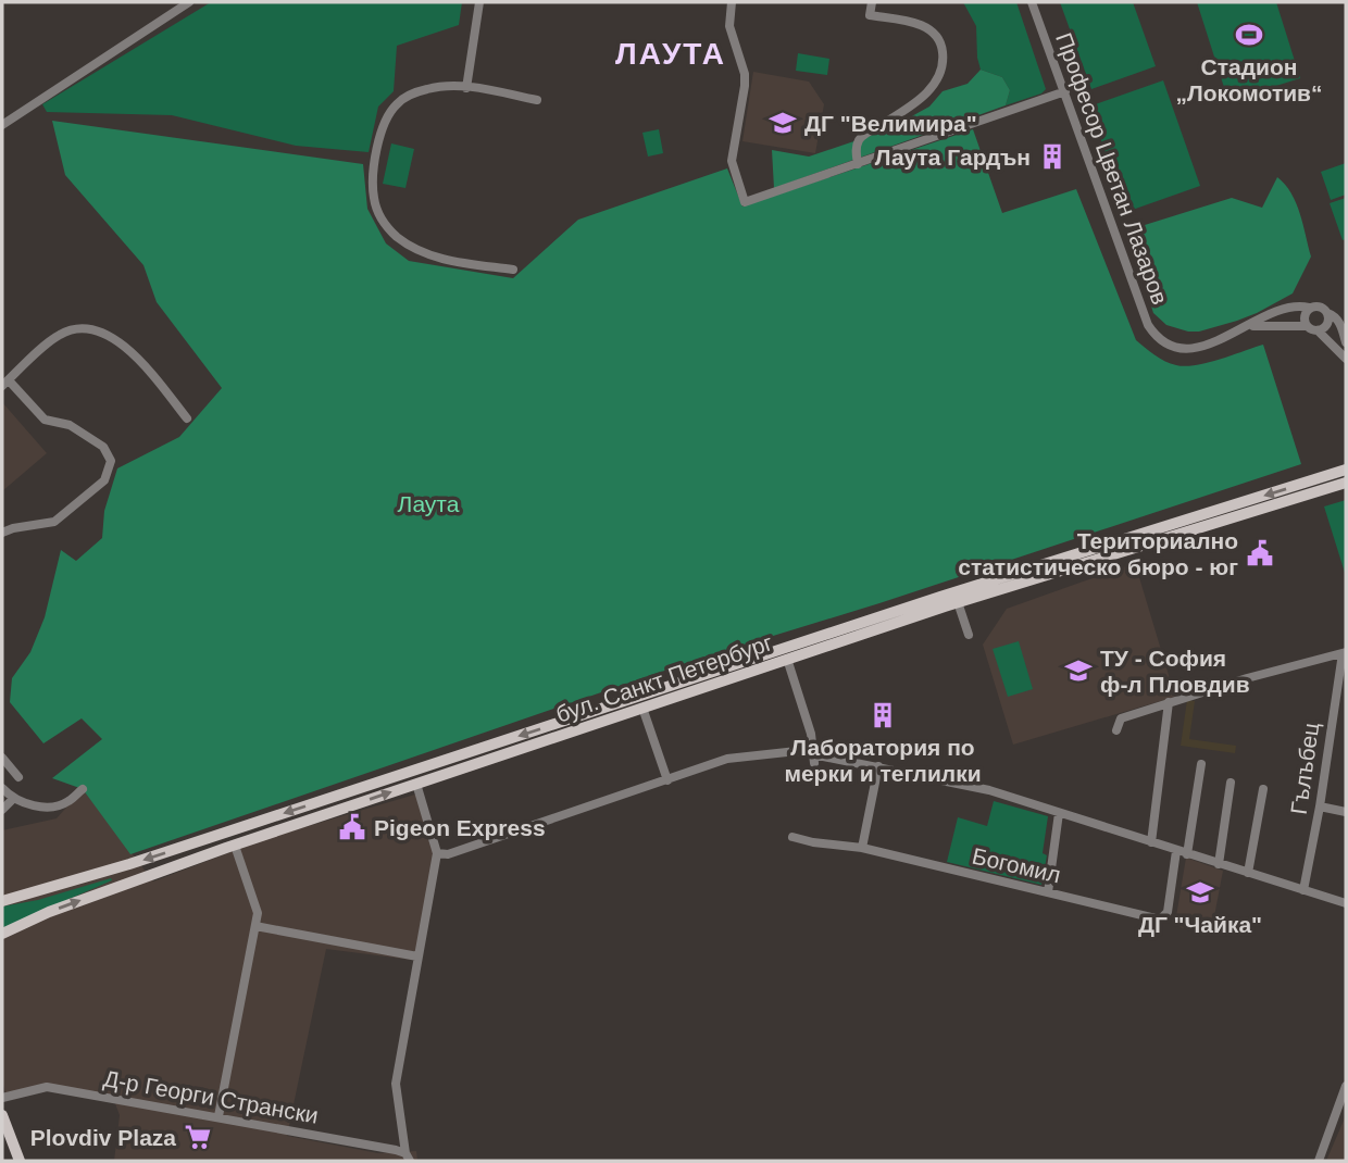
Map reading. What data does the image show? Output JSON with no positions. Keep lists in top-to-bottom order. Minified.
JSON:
{"streets":{"main road":["бул. Санкт Петербург"],"street":["Професор Цветан Лазаров","Гълъбец","Богомил","Д-р Георги Странски"]},"districts":["ЛАУТА"],"parks":["Лаута"],"places":{"sports":["Стадион „Локомотив“"],"school or university":["ДГ \"Велимира\"","ТУ - София ф-л Пловдив","ДГ \"Чайка\""],"building":["Лаута Гардън","Лаборатория по мерки и теглилки"],"public building":["Териториално статистическо бюро - юг","Pigeon Express"],"supermarket":["Plovdiv Plaza"]}}
